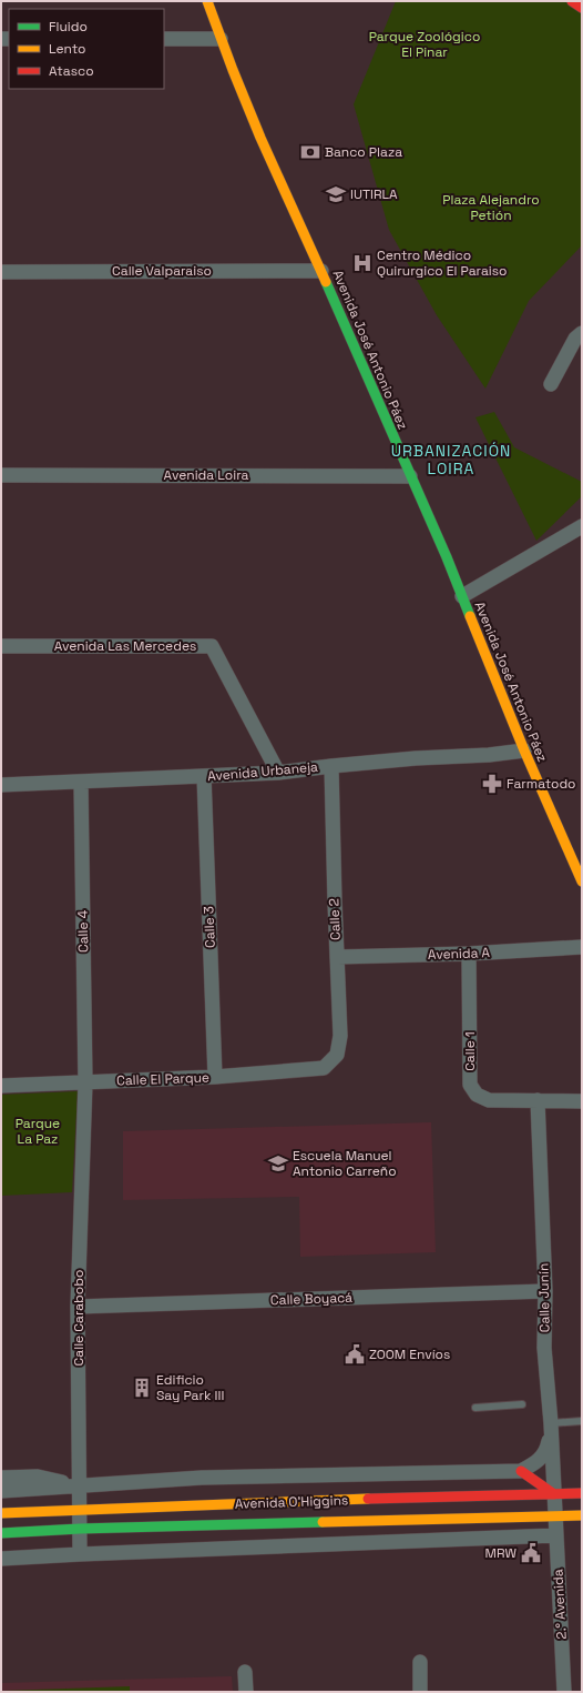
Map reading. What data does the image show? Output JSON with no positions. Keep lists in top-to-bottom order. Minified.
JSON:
{"streets":{"main road":["Avenida José Antonio Páez","Avenida O'Higgins"],"street":["Calle Valparaiso","Avenida Loira","Avenida Las Mercedes","Avenida Urbaneja","Calle 2","Calle 3","Calle 4","Avenida A","Calle 1","Calle El Parque","Calle Junín","Calle Boyacá","Calle Carabobo","2.° Avenida"]},"crossings":[["Calle Valparaiso","Avenida José Antonio Páez"],["Avenida José Antonio Páez","Avenida Loira"],["Avenida José Antonio Páez","Avenida Urbaneja"],["Avenida Las Mercedes","Avenida Urbaneja"],["Avenida Urbaneja","Calle 2"],["Avenida Urbaneja","Calle 3"],["Avenida Urbaneja","Calle 4"],["Calle 2","Avenida A"],["Calle 2","Calle El Parque"],["Calle 3","Calle El Parque"],["Calle 4","Calle El Parque"],["Calle 4","Calle Carabobo"],["Avenida A","Calle 1"],["Calle 1","Calle Junín"],["Calle El Parque","Calle Carabobo"],["Calle Junín","Calle Boyacá"],["Calle Junín","Avenida O'Higgins"],["Calle Junín","2.° Avenida"],["Calle Boyacá","Calle Carabobo"],["Calle Carabobo","Avenida O'Higgins"],["Avenida O'Higgins","2.° Avenida"]],"districts":["URBANIZACIÓN LOIRA"],"parks":["Parque Zoológico El Pinar","Plaza Alejandro Petión","Parque La Paz"],"places":{"bank":["Banco Plaza"],"school or university":["IUTIRLA","Escuela Manuel Antonio Carreño"],"hospital":["Centro Médico Quirurgico El Paraiso"],"pharmacy":["Farmatodo"],"public building":["ZOOM Envíos","MRW"],"building":["Edificio Say Park III"]},"legend":["Fluido","Lento","Atasco"]}
